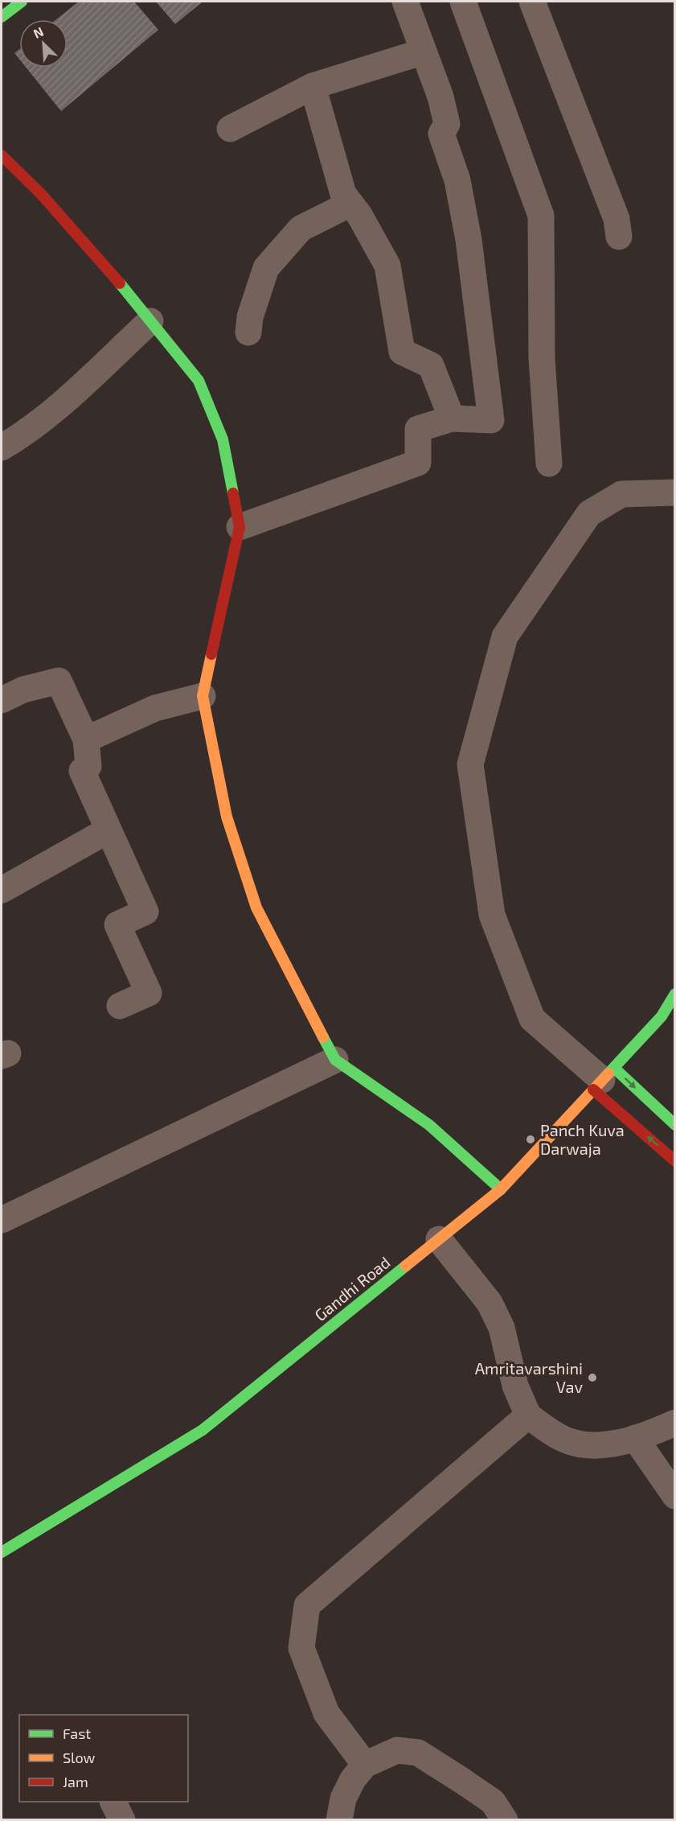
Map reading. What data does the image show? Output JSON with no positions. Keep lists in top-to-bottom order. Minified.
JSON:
{"streets":{"street":["Gandhi Road"]},"places":["Panch Kuva Darwaja","Amritavarshini Vav"],"legend":["Fast","Slow","Jam"],"north":"top left"}
